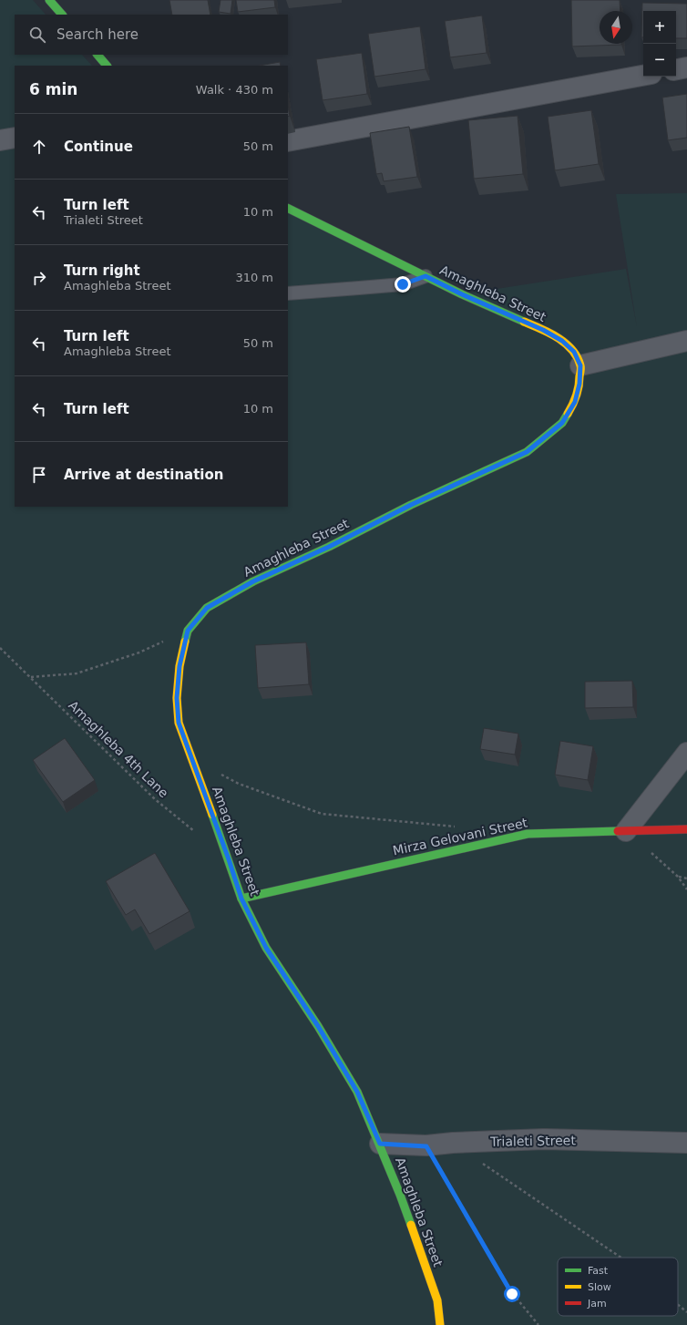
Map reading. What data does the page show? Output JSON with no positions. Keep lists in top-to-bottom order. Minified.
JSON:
{"streets":{"street":["Amaghleba Street","Mirza Gelovani Street","Trialeti Street"],"path":["Amaghleba 4th Lane"]},"crossings":[["Amaghleba Street","Mirza Gelovani Street"],["Amaghleba Street","Trialeti Street"]],"legend":["Fast","Slow","Jam"],"north":"bottom","page":{"map_buttons":["+","−"],"search":"Search here","heading":["6 min","Walk · 430 m"],"list":[["Continue","50 m"],["Turn left","Trialeti Street","10 m"],["Turn right","Amaghleba Street","310 m"],["Turn left","Amaghleba Street","50 m"],["Turn left","10 m"],"Arrive at destination"]}}
